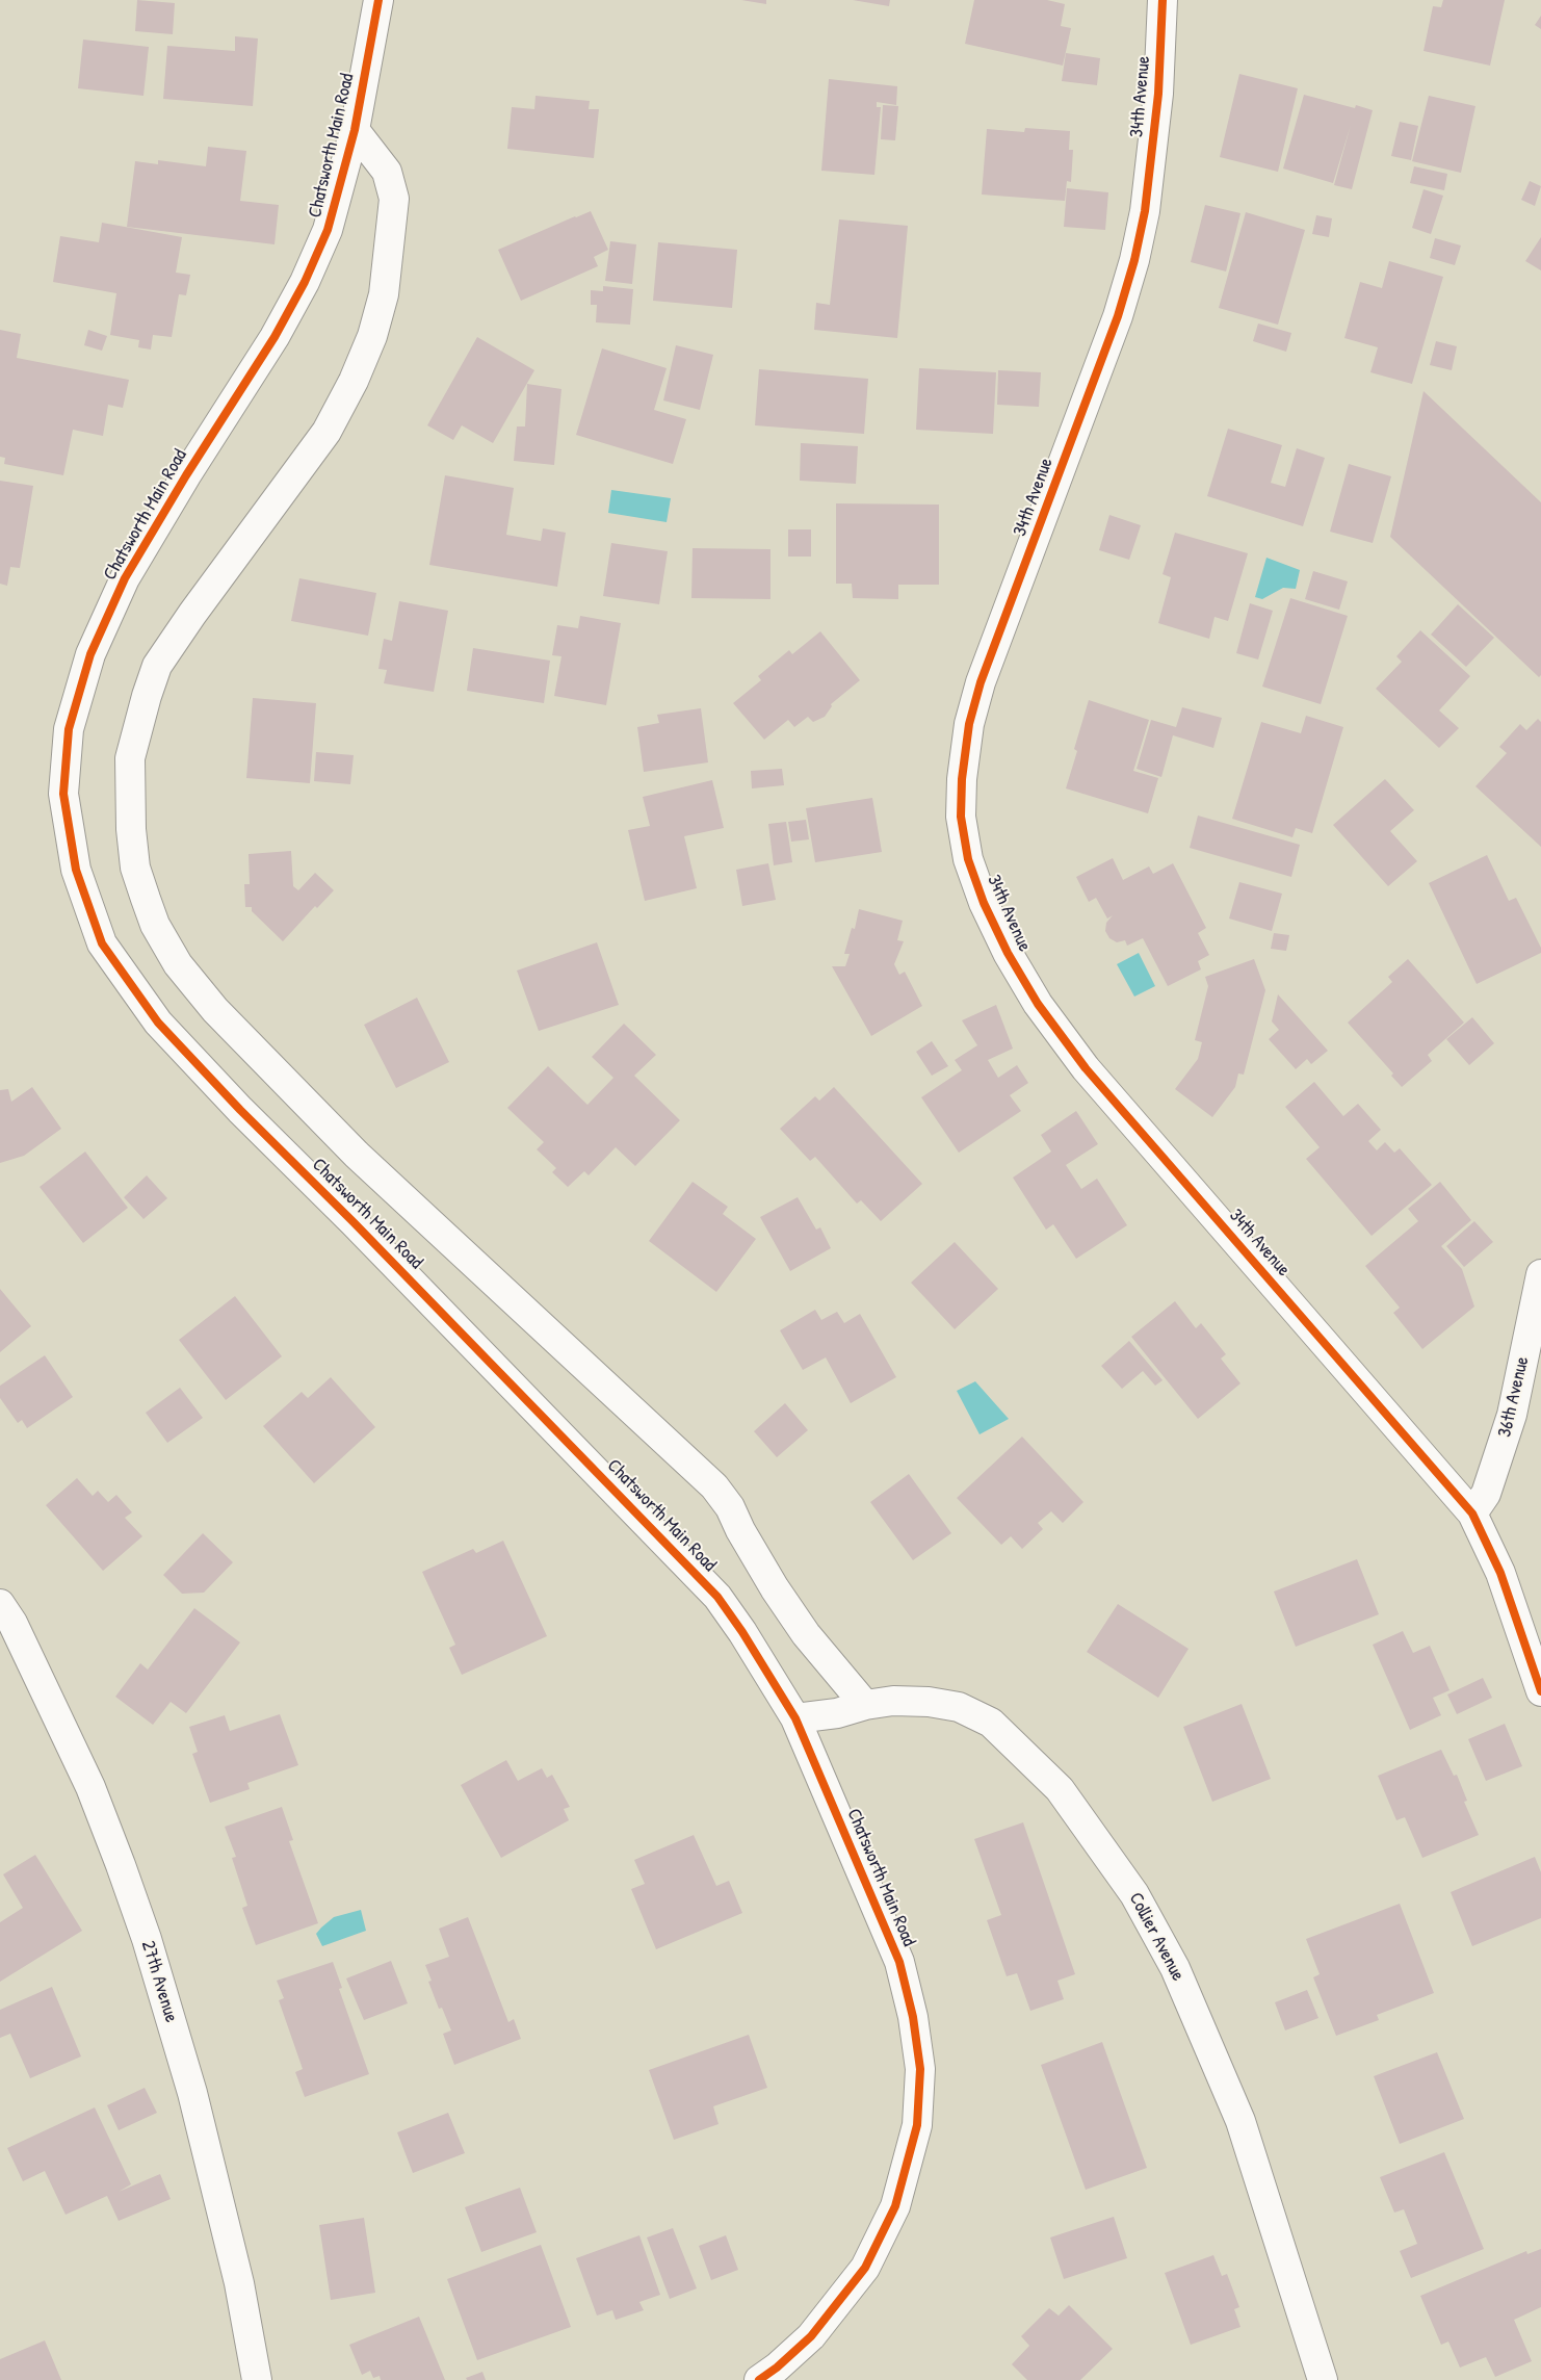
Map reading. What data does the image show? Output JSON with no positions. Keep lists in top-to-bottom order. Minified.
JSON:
{"streets":{"street":["34th Avenue","Chatsworth Main Road","36th Avenue","Collier Avenue","27th Avenue"]},"crossings":[["34th Avenue","36th Avenue"],["Chatsworth Main Road","Collier Avenue"]]}
